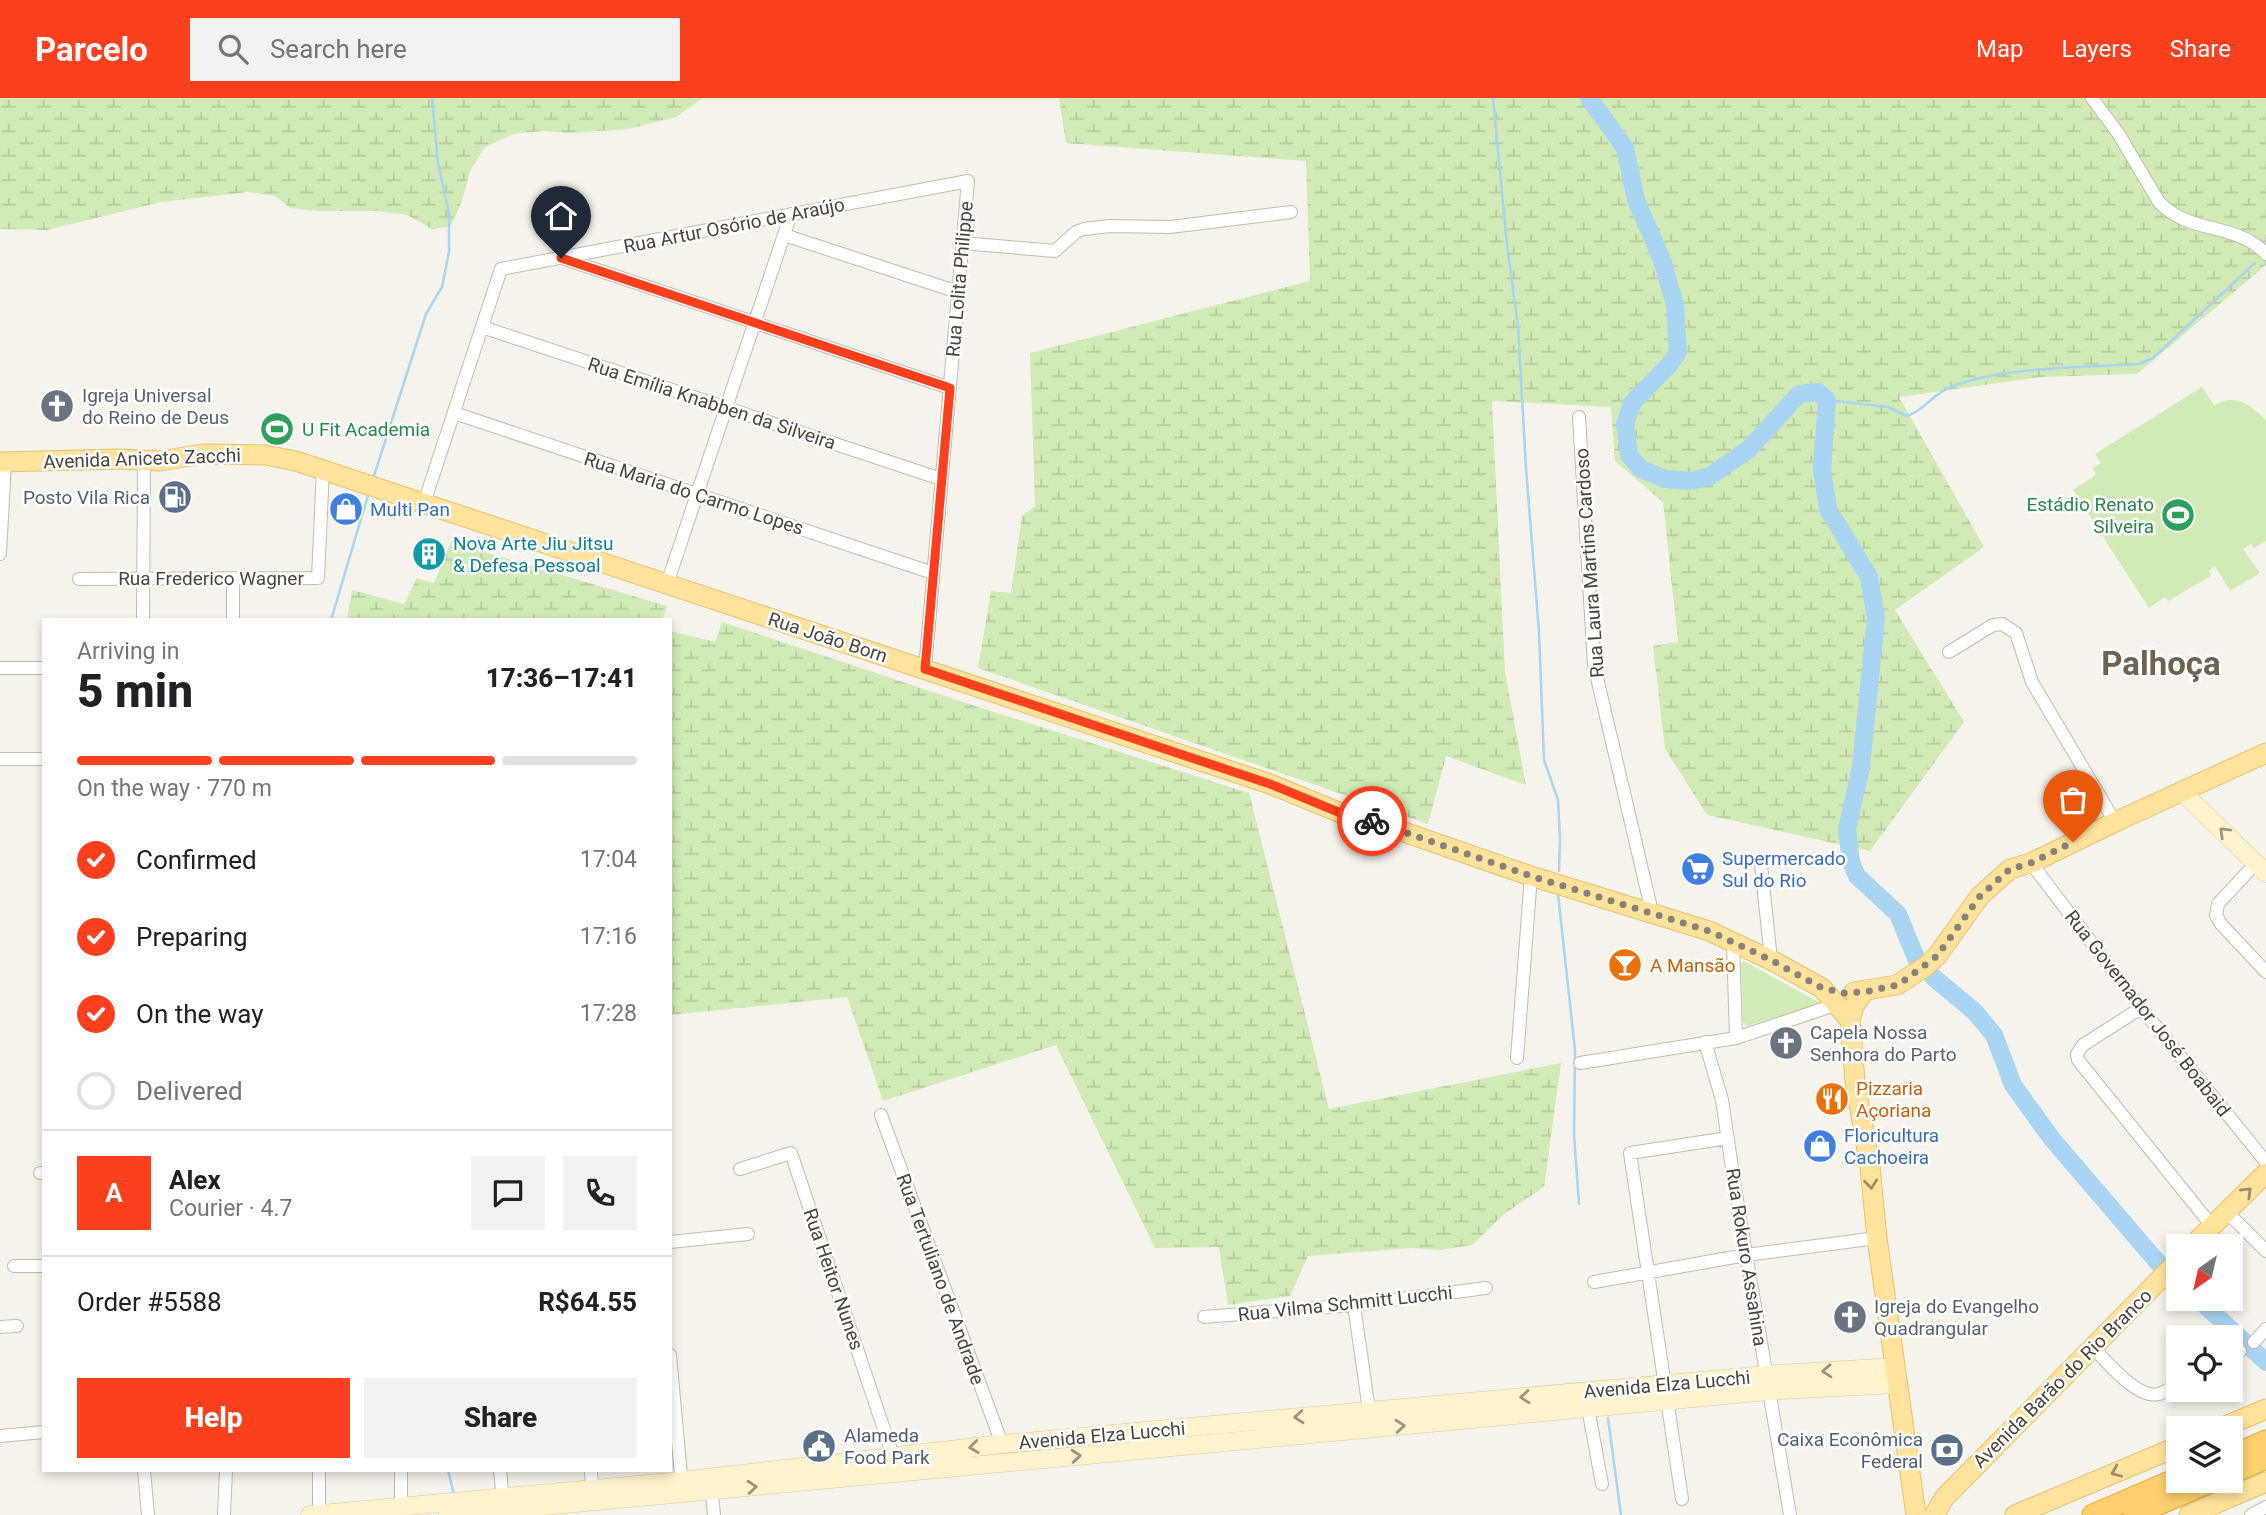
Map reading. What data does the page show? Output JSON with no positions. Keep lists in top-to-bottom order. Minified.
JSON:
{"streets":{"main road":["Avenida Aniceto Zacchi","Rua João Born","Avenida Barão do Rio Branco","Avenida Elza Lucchi"],"street":["Rua Artur Osório de Araújo","Rua Lolita Philippe","Rua Emília Knabben da Silveira","Rua Maria do Carmo Lopes","Rua Laura Martins Cardoso","Rua Frederico Wagner","Rua Governador José Boabaid","Rua Rokuro Assahina","Rua Heitor Nunes","Rua Tertuliano de Andrade","Rua Vilma Schmitt Lucchi"]},"crossings":[["Rua Artur Osório de Araújo","Rua Lolita Philippe"],["Rua Artur Osório de Araújo","Rua Emília Knabben da Silveira"],["Rua Lolita Philippe","Rua Emília Knabben da Silveira"],["Rua Lolita Philippe","Rua Maria do Carmo Lopes"],["Rua Lolita Philippe","Rua João Born"],["Avenida Aniceto Zacchi","Rua Frederico Wagner"],["Avenida Aniceto Zacchi","Rua João Born"],["Rua Laura Martins Cardoso","Rua João Born"],["Rua Rokuro Assahina","Avenida Elza Lucchi"],["Rua Heitor Nunes","Avenida Elza Lucchi"],["Rua Tertuliano de Andrade","Avenida Elza Lucchi"]],"districts":["Palhoça"],"places":{"church":["Igreja Universal do Reino de Deus","Capela Nossa Senhora do Parto","Igreja do Evangelho Quadrangular"],"sports":["U Fit Academia","Estádio Renato Silveira"],"fuel station":["Posto Vila Rica"],"shop":["Multi Pan","Floricultura Cachoeira"],"building":["Nova Arte Jiu Jitsu & Defesa Pessoal"],"supermarket":["Supermercado Sul do Rio"],"bar":["A Mansão"],"restaurant":["Pizzaria Açoriana"],"public building":["Alameda Food Park"],"bank":["Caixa Econômica Federal"]},"north":"bottom left","page":{"header":"Parcelo","search":"Search here","nav":["Map","Layers","Share"],"heading":["5 min","Arriving in","17:36–17:41"],"panel":["Alex","Courier · 4.7","Order #5588","R$64.55"],"bar":"On the way · 770 m","list":[["Confirmed","17:04"],["Preparing","17:16"],["On the way","17:28"],"Delivered"],"round":"A","buttons":["Help","Share"]}}
